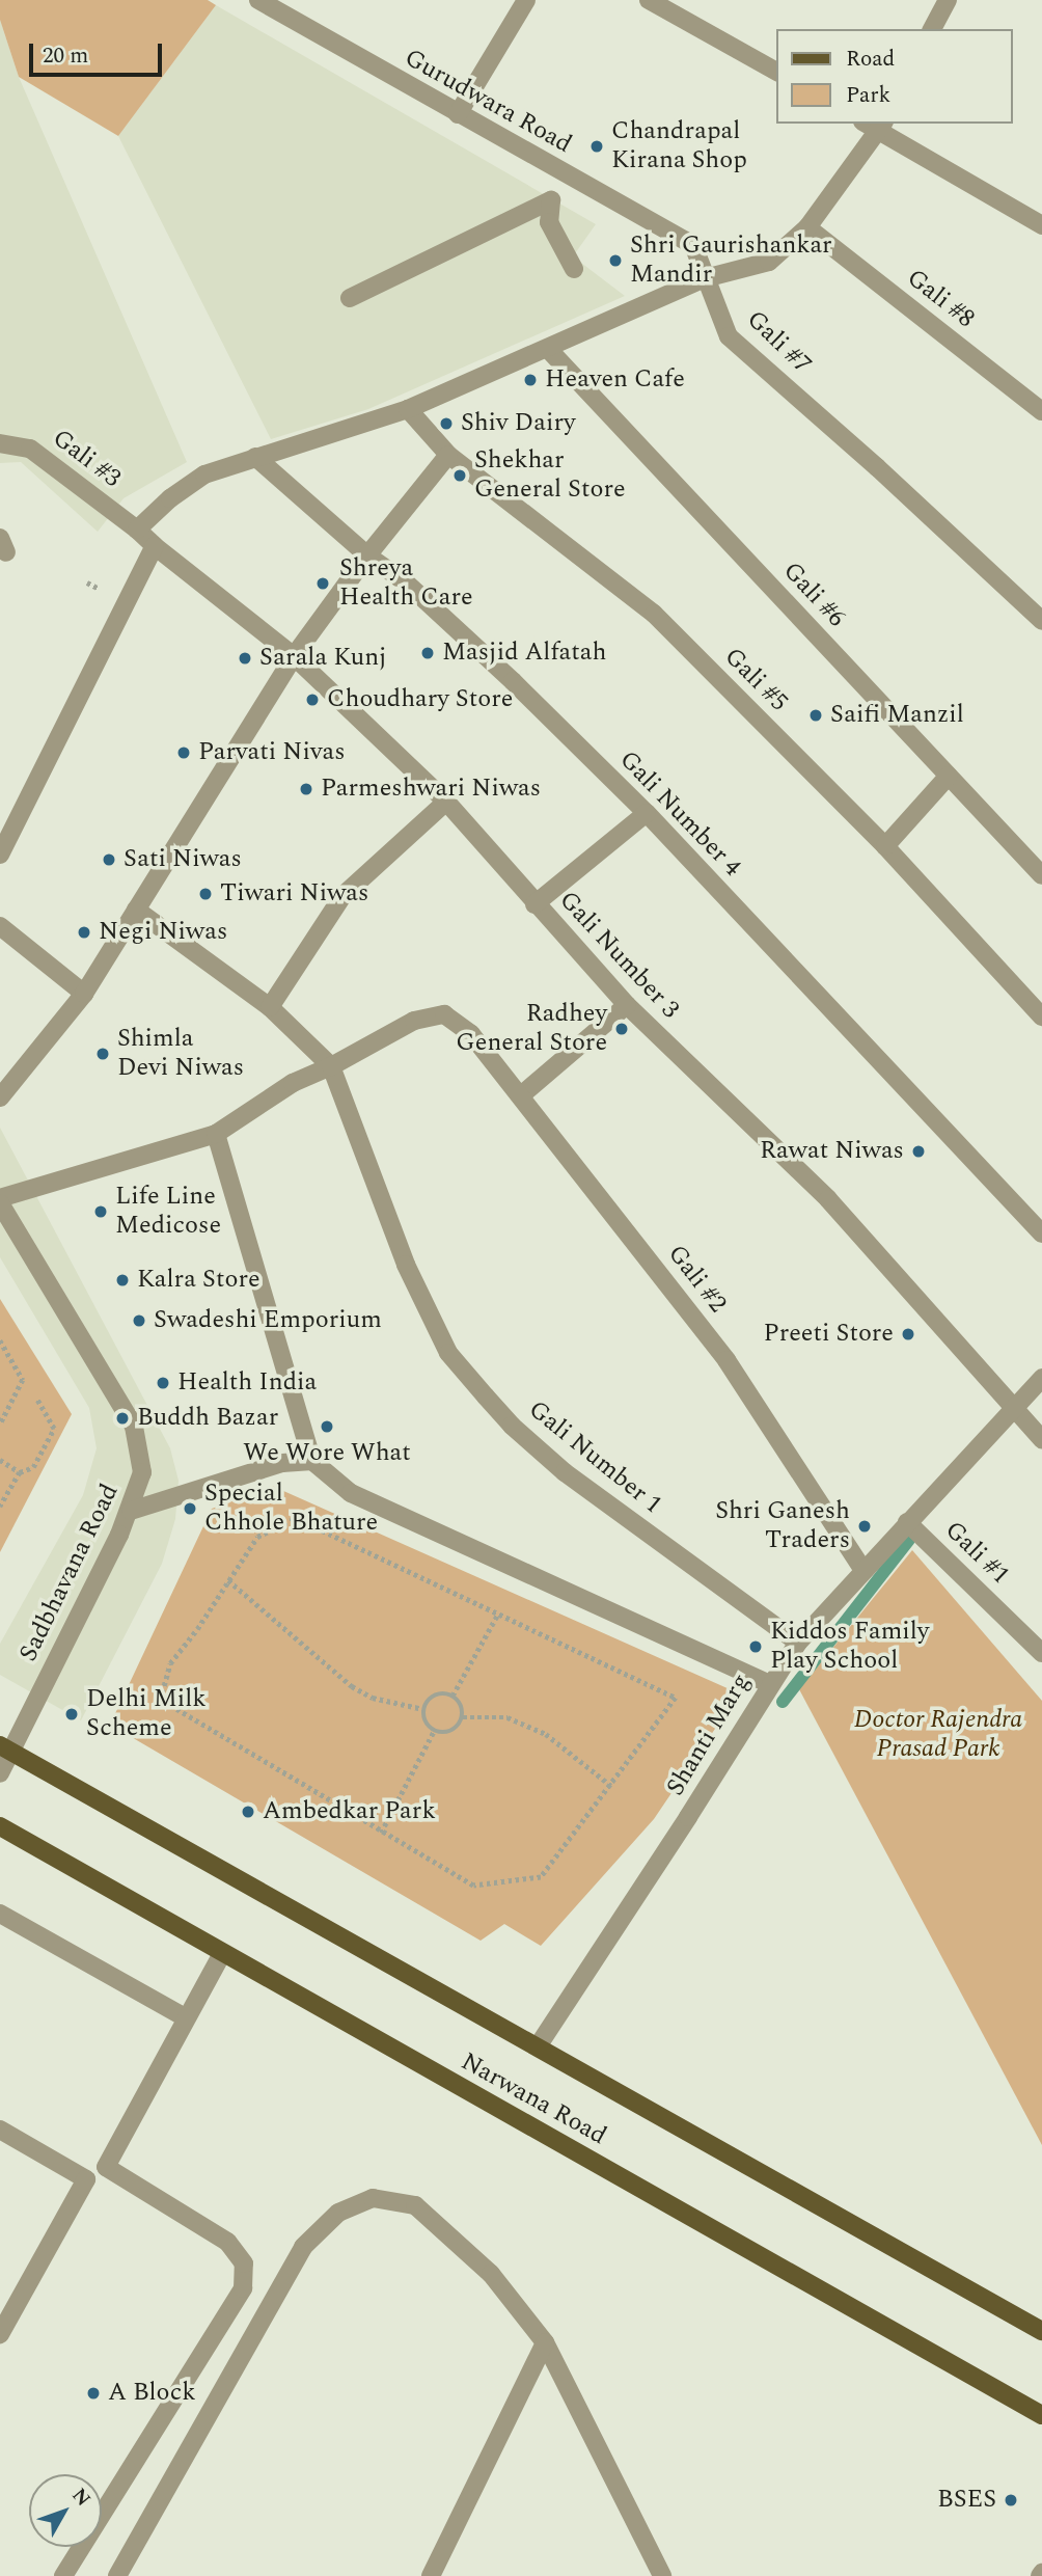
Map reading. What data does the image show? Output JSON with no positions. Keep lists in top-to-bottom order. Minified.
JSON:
{"streets":{"main road":["Narwana Road"],"street":["Gurudwara Road","Gali #8","Gali #7","Gali #3","Gali #6","Gali #5","Gali Number 4","Gali Number 3","Gali #2","Gali Number 1","Gali #1","Sadbhavana Road","Shanti Marg"]},"crossings":[["Gurudwara Road","Gali #7"],["Gali #3","Gali Number 3"],["Gali Number 3","Shanti Marg"],["Gali #2","Gali Number 1"],["Gali #2","Sadbhavana Road"],["Gali #2","Shanti Marg"],["Gali Number 1","Shanti Marg"],["Gali #1","Shanti Marg"],["Sadbhavana Road","Narwana Road"],["Shanti Marg","Narwana Road"]],"parks":["Doctor Rajendra Prasad Park"],"places":["Chandrapal Kirana Shop","Shri Gaurishankar Mandir","Heaven Cafe","Shiv Dairy","Shekhar General Store","Shreya Health Care","Masjid Alfatah","Sarala Kunj","Choudhary Store","Saifi Manzil","Parvati Nivas","Parmeshwari Niwas","Sati Niwas","Tiwari Niwas","Negi Niwas","Radhey General Store","Shimla Devi Niwas","Rawat Niwas","Life Line Medicose","Kalra Store","Swadeshi Emporium","Preeti Store","Health India","Buddh Bazar","We Wore What","Special Chhole Bhature","Shri Ganesh Traders","Kiddos Family Play School","Delhi Milk Scheme","Ambedkar Park","A Block","BSES"],"legend":["Road","Park"],"scale_bar":"20 m","north":"top right"}
